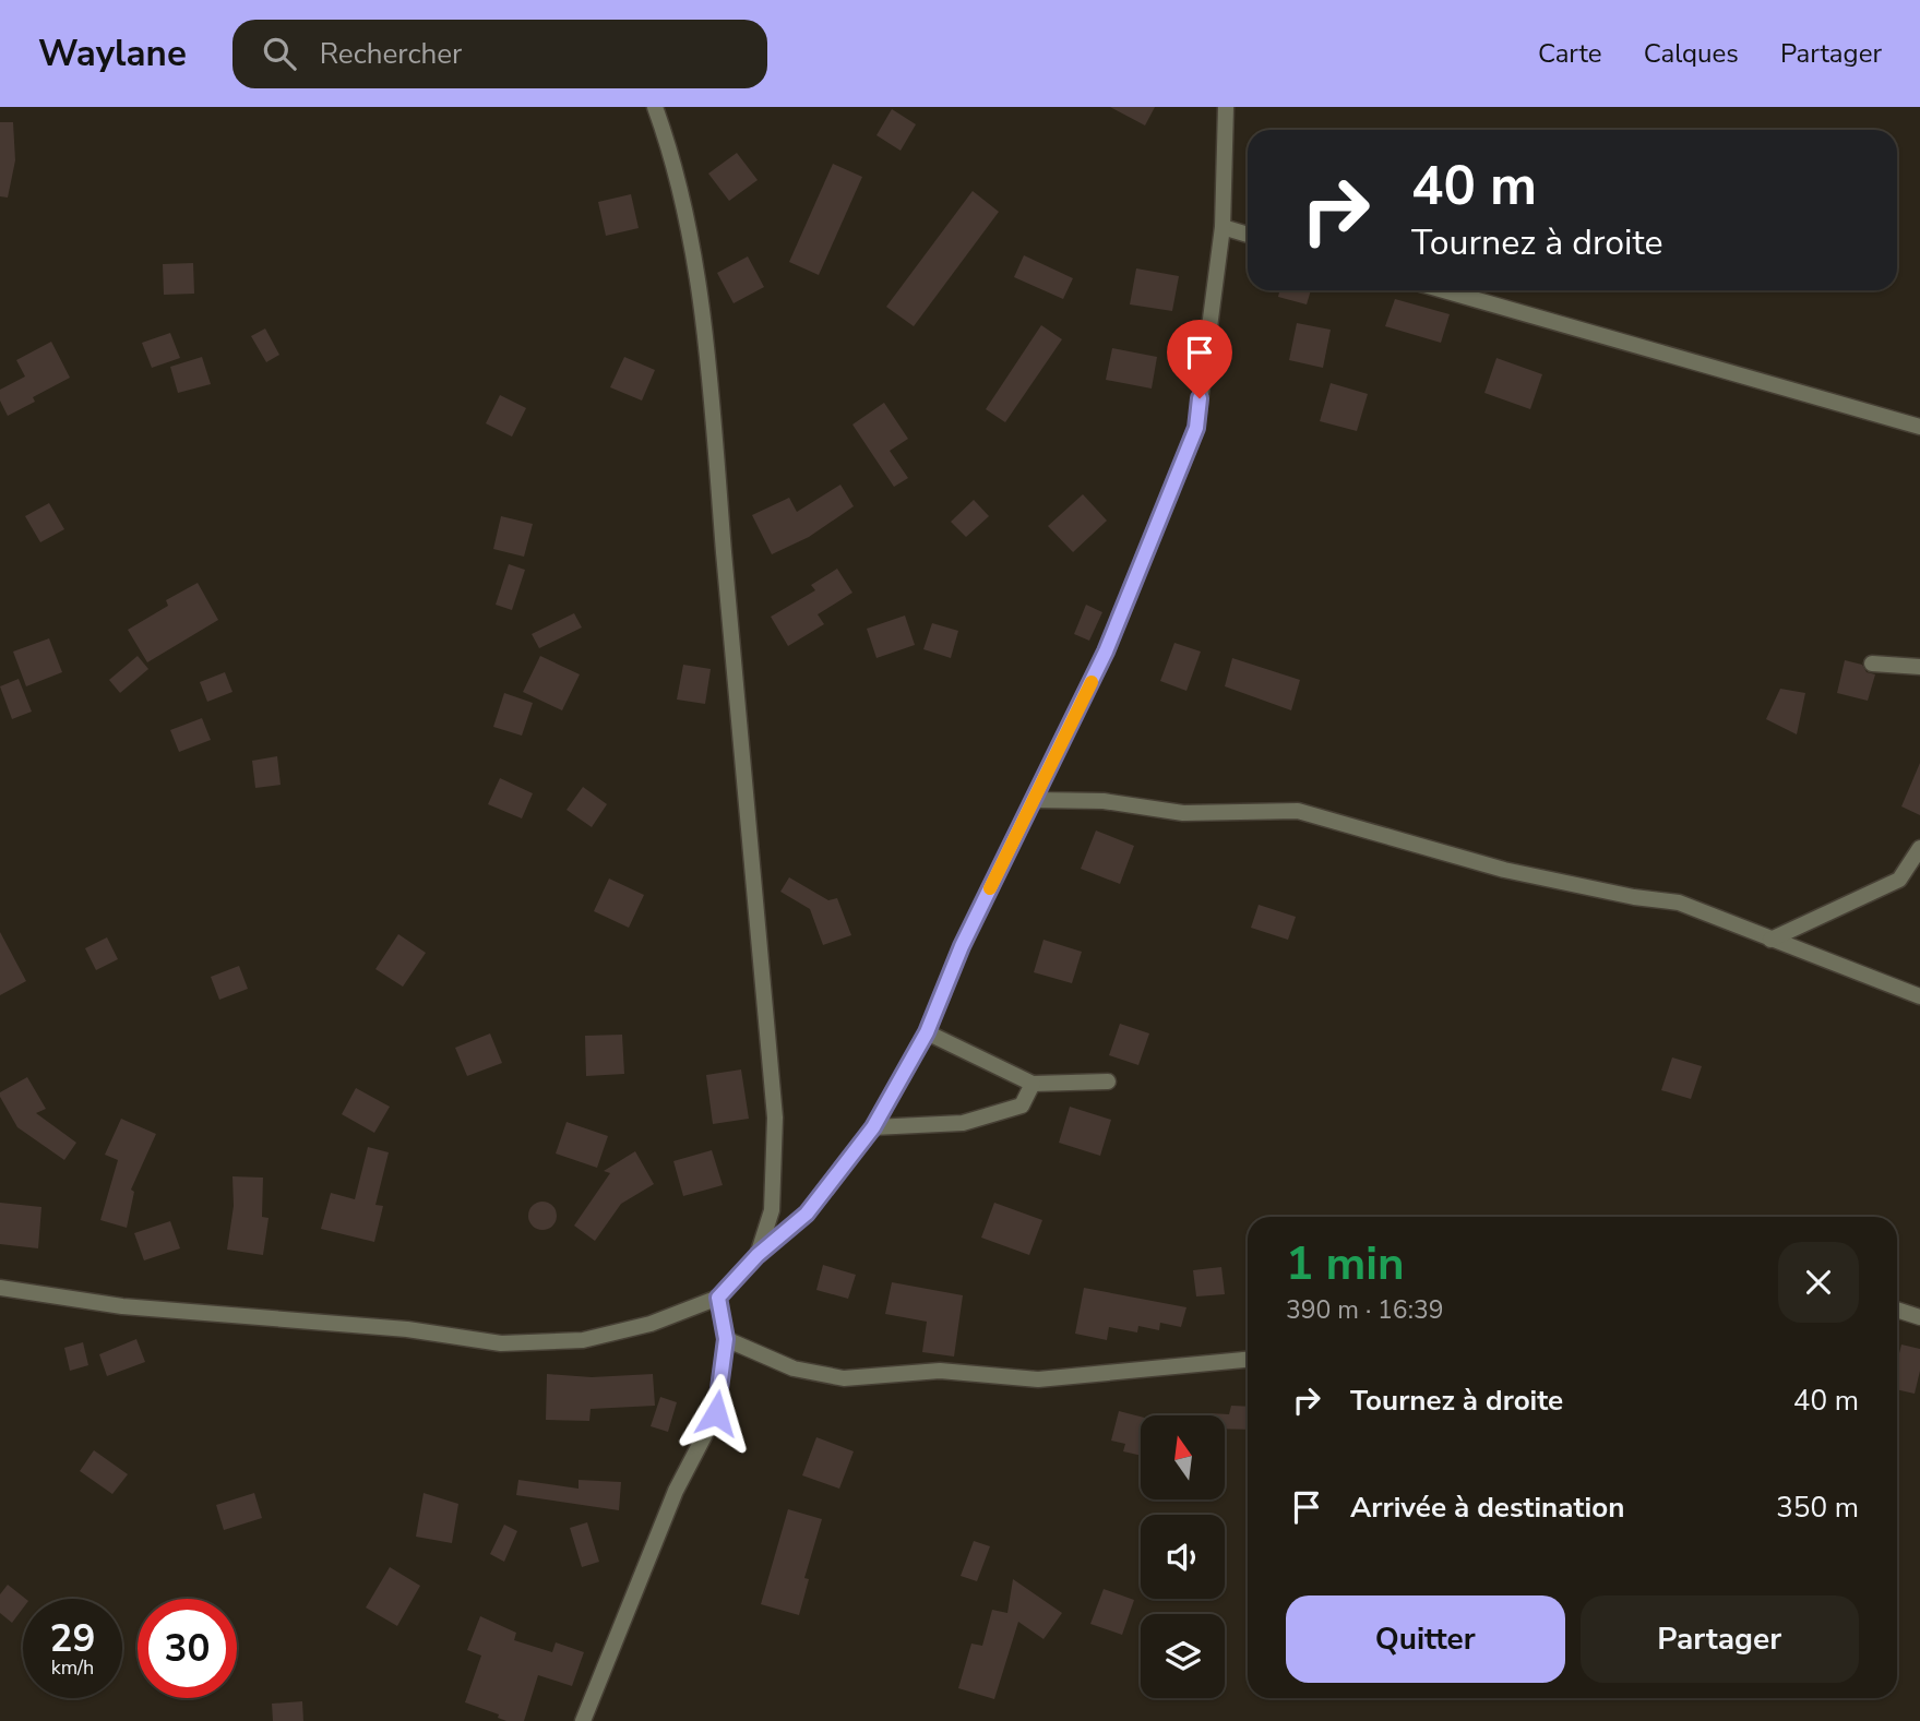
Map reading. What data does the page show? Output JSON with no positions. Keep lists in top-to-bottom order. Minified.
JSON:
{"north":"top","page":{"header":"Waylane","search":"Rechercher","nav":["Carte","Calques","Partager"],"turn":["40 m","Tournez à droite"],"heading":["1 min","390 m · 16:39"],"list":[{"name":"Tournez à droite","value":"40 m"},{"name":"Arrivée à destination","value":"350 m"}],"buttons":["Quitter","Partager"],"speed":"29 km/h","limit":"30"}}
